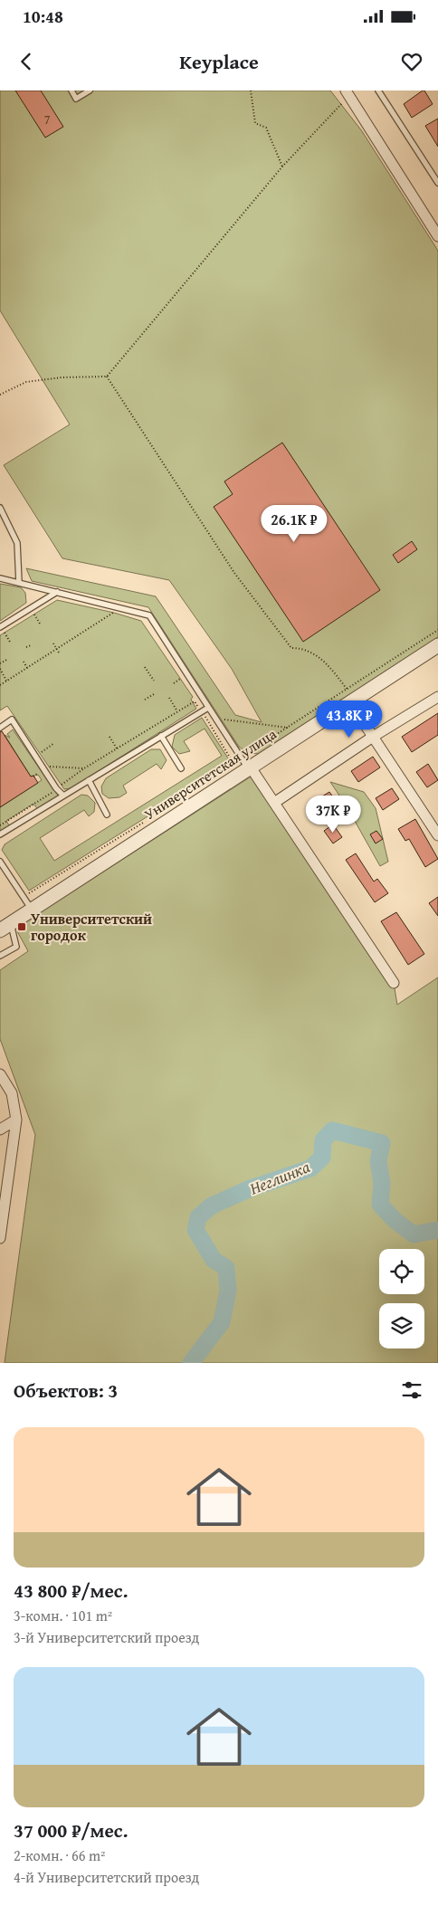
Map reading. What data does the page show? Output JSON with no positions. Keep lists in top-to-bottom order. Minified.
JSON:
{"streets":{"street":["Университетская улица"]},"water":["Неглинка"],"places":{"transit":["Университетский городок"]},"house_numbers":["7"],"page":{"status":"10:48","header":"Keyplace","price":["26.1K ₽","43.8K ₽","37K ₽"],"heading":"Объектов: 3","list":[{"name":"43 800 ₽/мес.","note":"3-комн. · 101 m² · 3-й Университетский проезд"},{"name":"37 000 ₽/мес.","note":"2-комн. · 66 m² · 4-й Университетский проезд"}]}}
